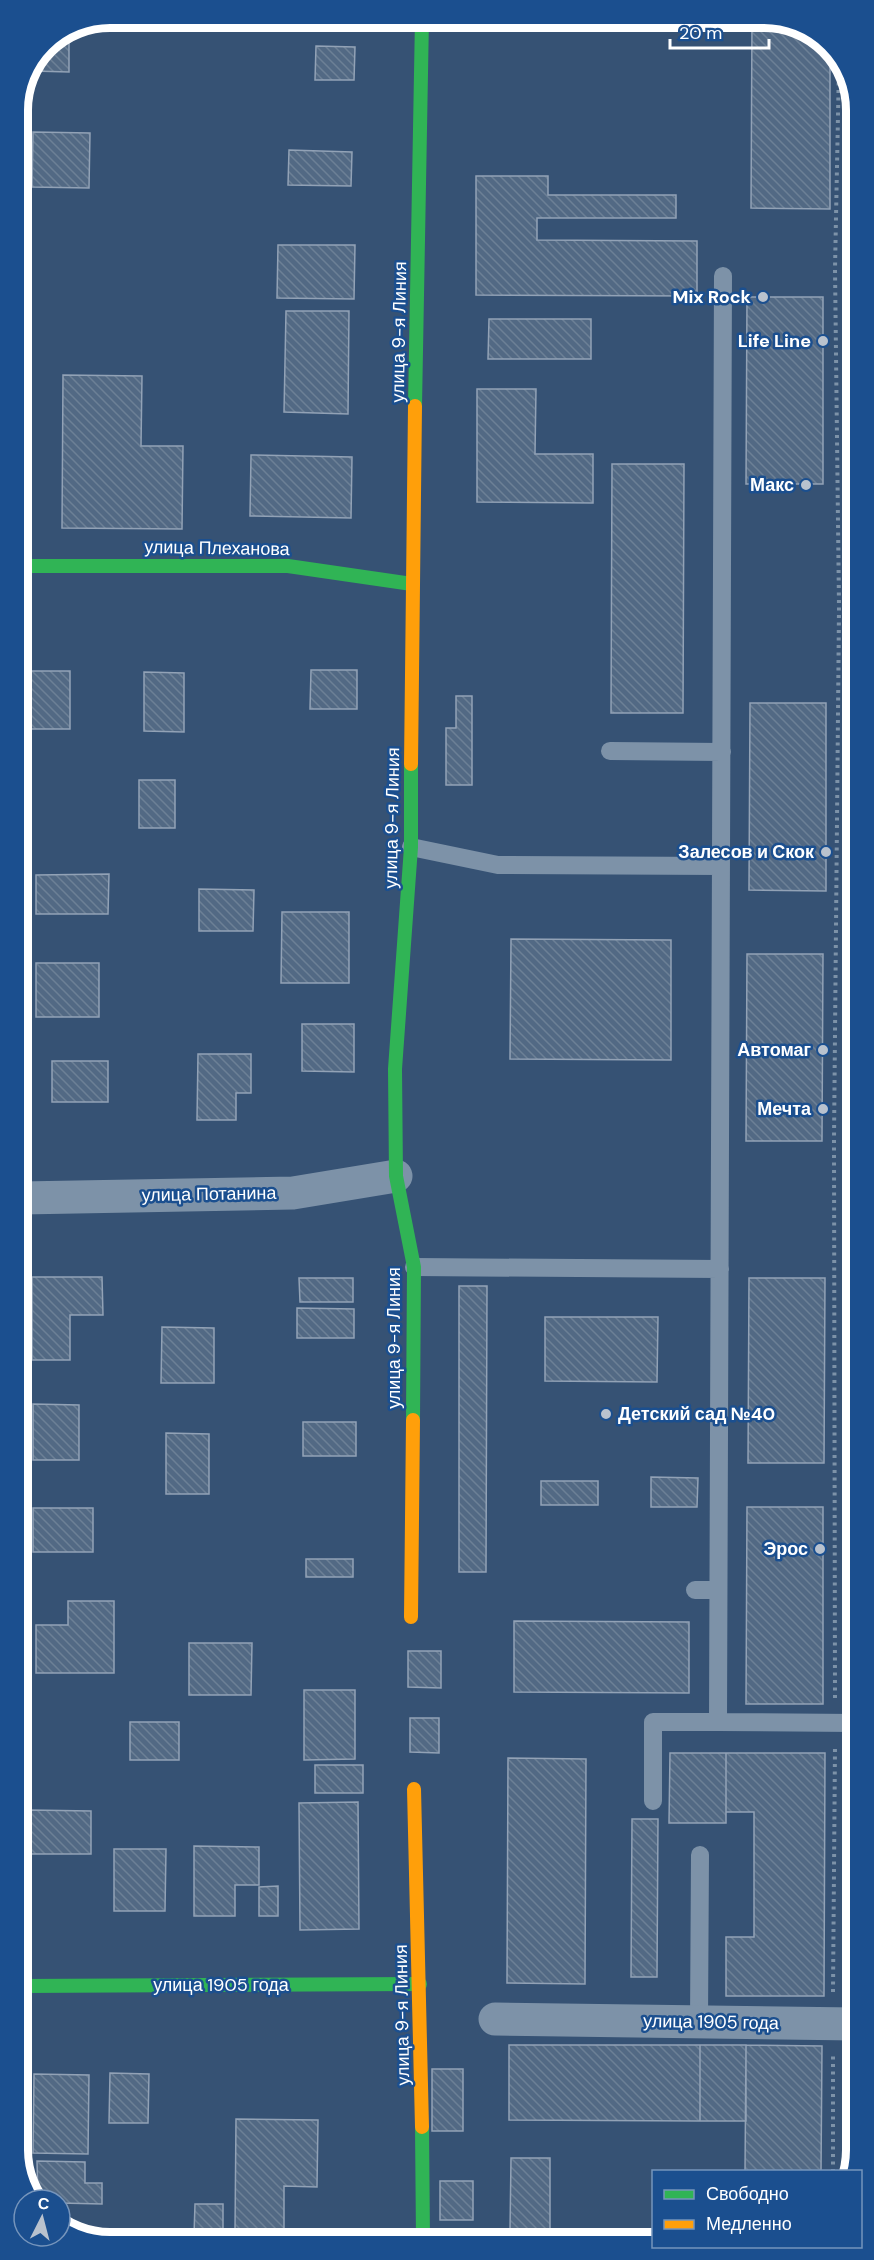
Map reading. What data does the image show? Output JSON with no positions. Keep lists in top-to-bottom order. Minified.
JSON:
{"streets":{"street":["улица 9-я Линия","улица Плеханова","улица Потанина","улица 1905 года"]},"crossings":[["улица 9-я Линия","улица Плеханова"],["улица 9-я Линия","улица Потанина"],["улица 9-я Линия","улица 1905 года"]],"places":["Mix Rock","Life Line","Макс","Залесов и Скок","Автомаг","Мечта","Детский сад №40","Эрос"],"legend":["Свободно","Медленно"],"scale_bar":"20 m","north":"top"}
